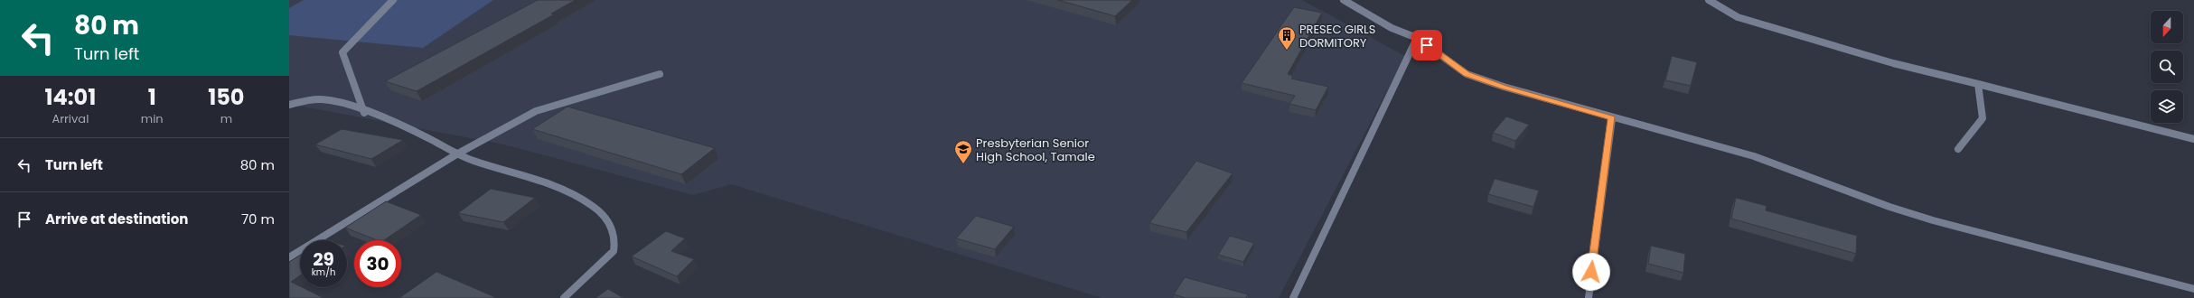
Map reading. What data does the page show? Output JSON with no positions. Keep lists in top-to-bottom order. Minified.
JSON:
{"places":{"building":["PRESEC GIRLS DORMITORY"],"school or university":["Presbyterian Senior High School, Tamale"]},"north":"bottom","page":{"turn":["80 m","Turn left"],"eta":["14:01","Arrival","1","min","150","m"],"list":[{"name":"Turn left","value":"80 m"},{"name":"Arrive at destination","value":"70 m"}],"speed":"29 km/h","limit":"30"}}
